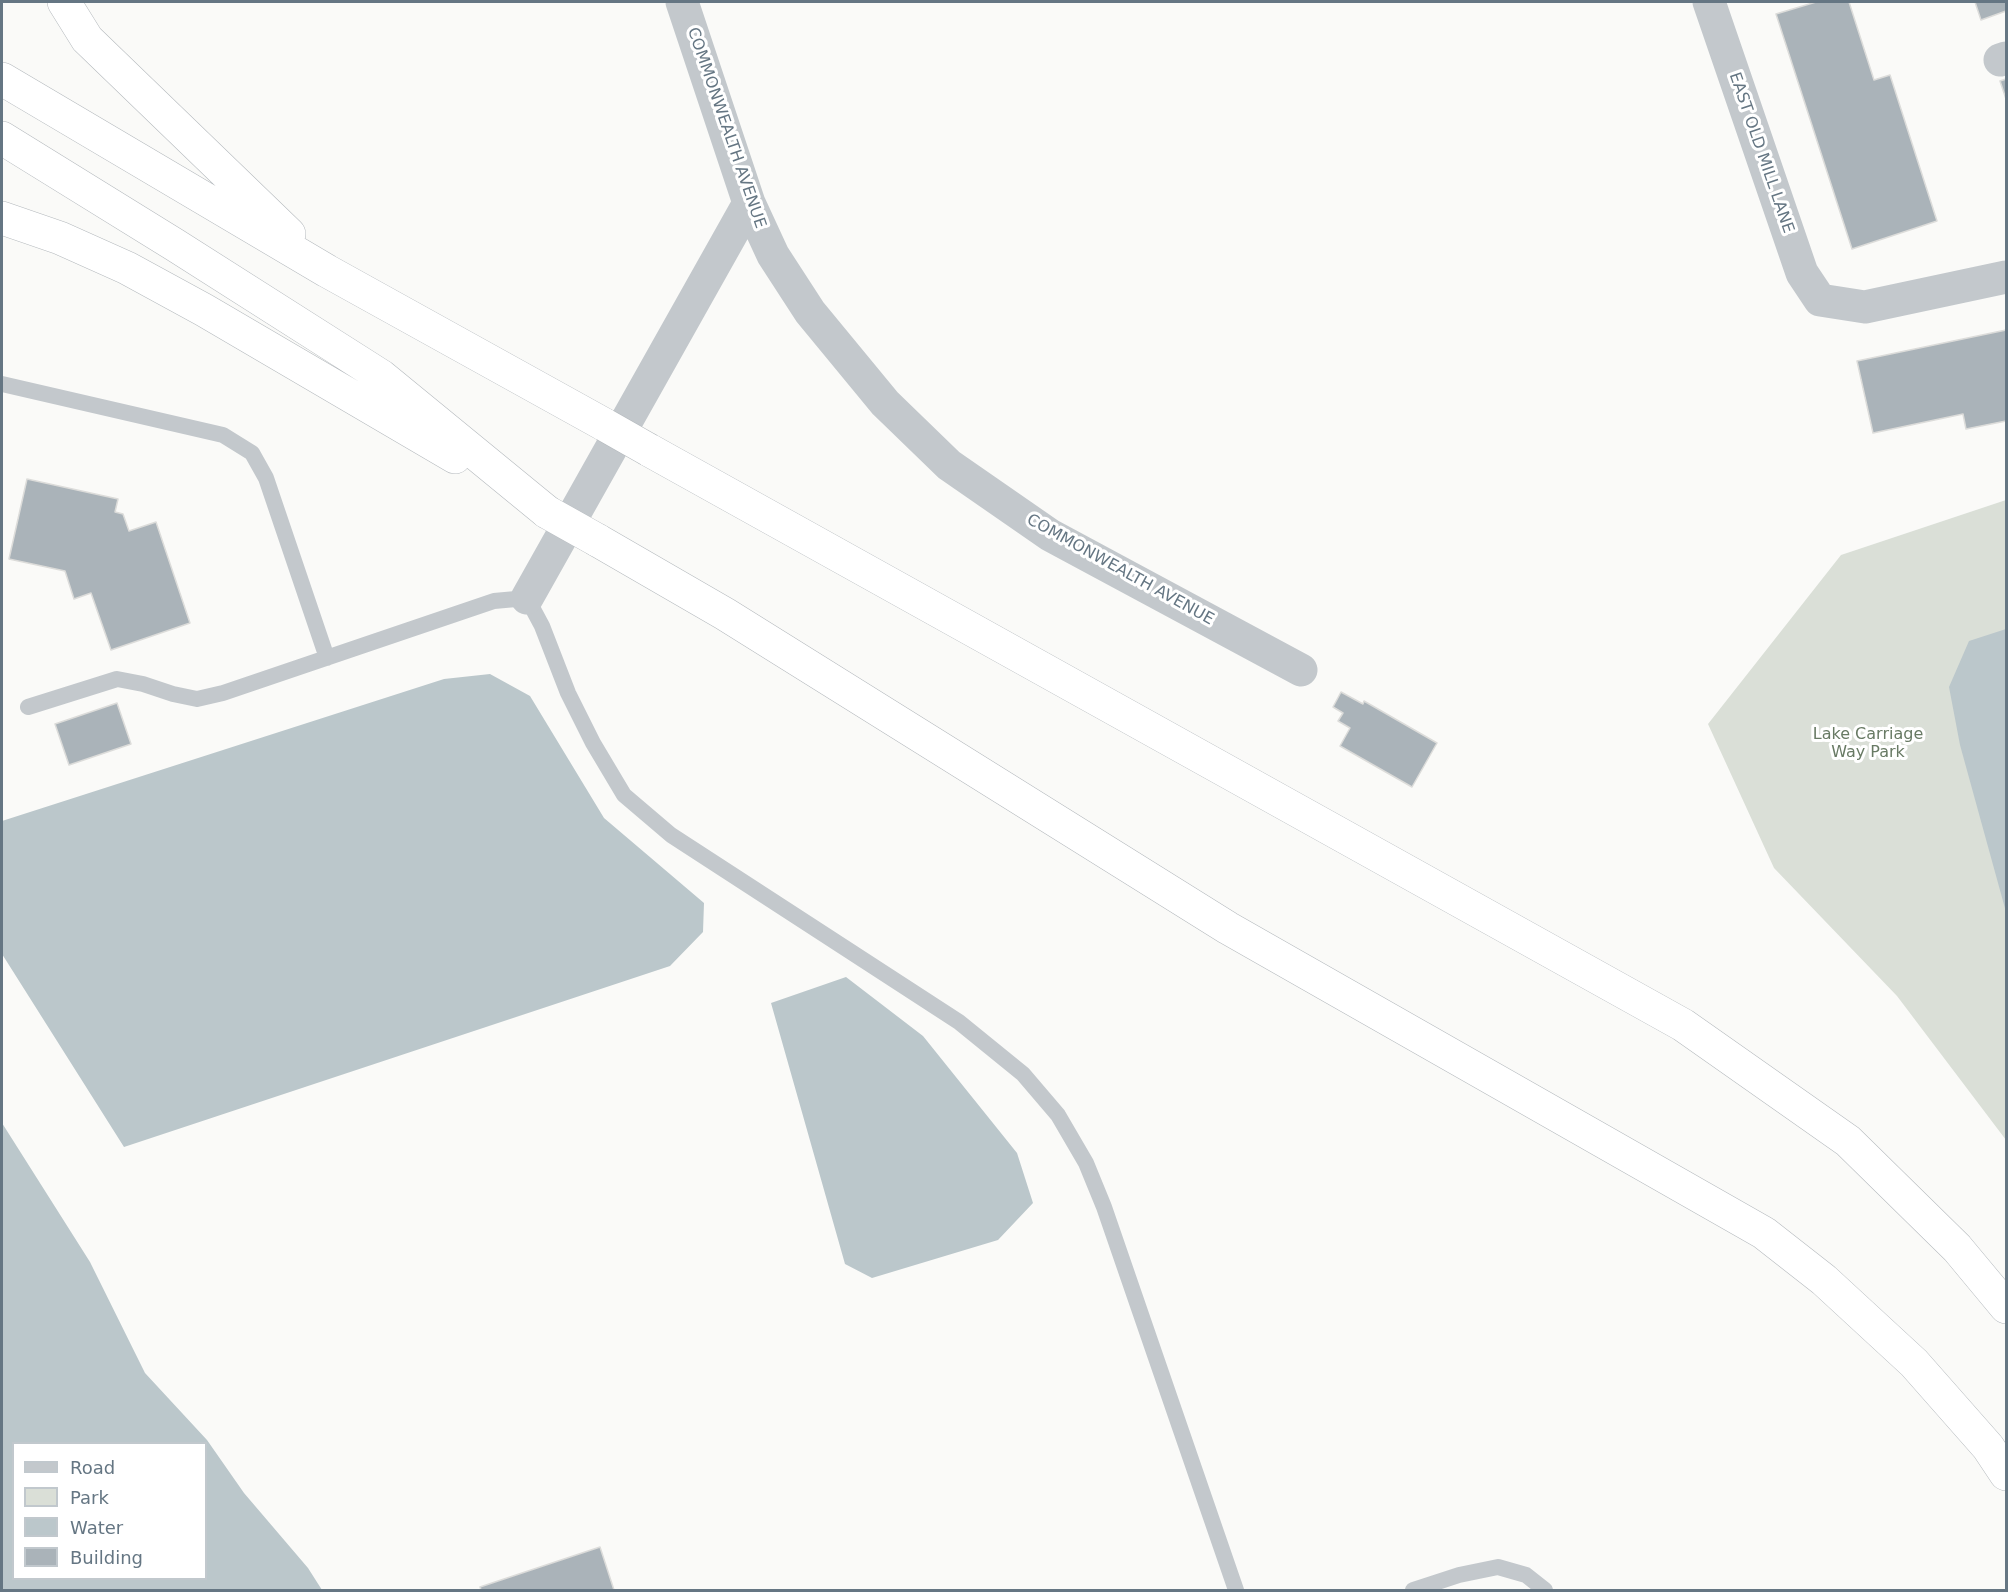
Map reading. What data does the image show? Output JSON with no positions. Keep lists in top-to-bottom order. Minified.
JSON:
{"streets":{"street":["COMMONWEALTH AVENUE","EAST OLD MILL LANE"]},"parks":["Lake Carriage Way Park"],"legend":["Road","Park","Water","Building"]}
